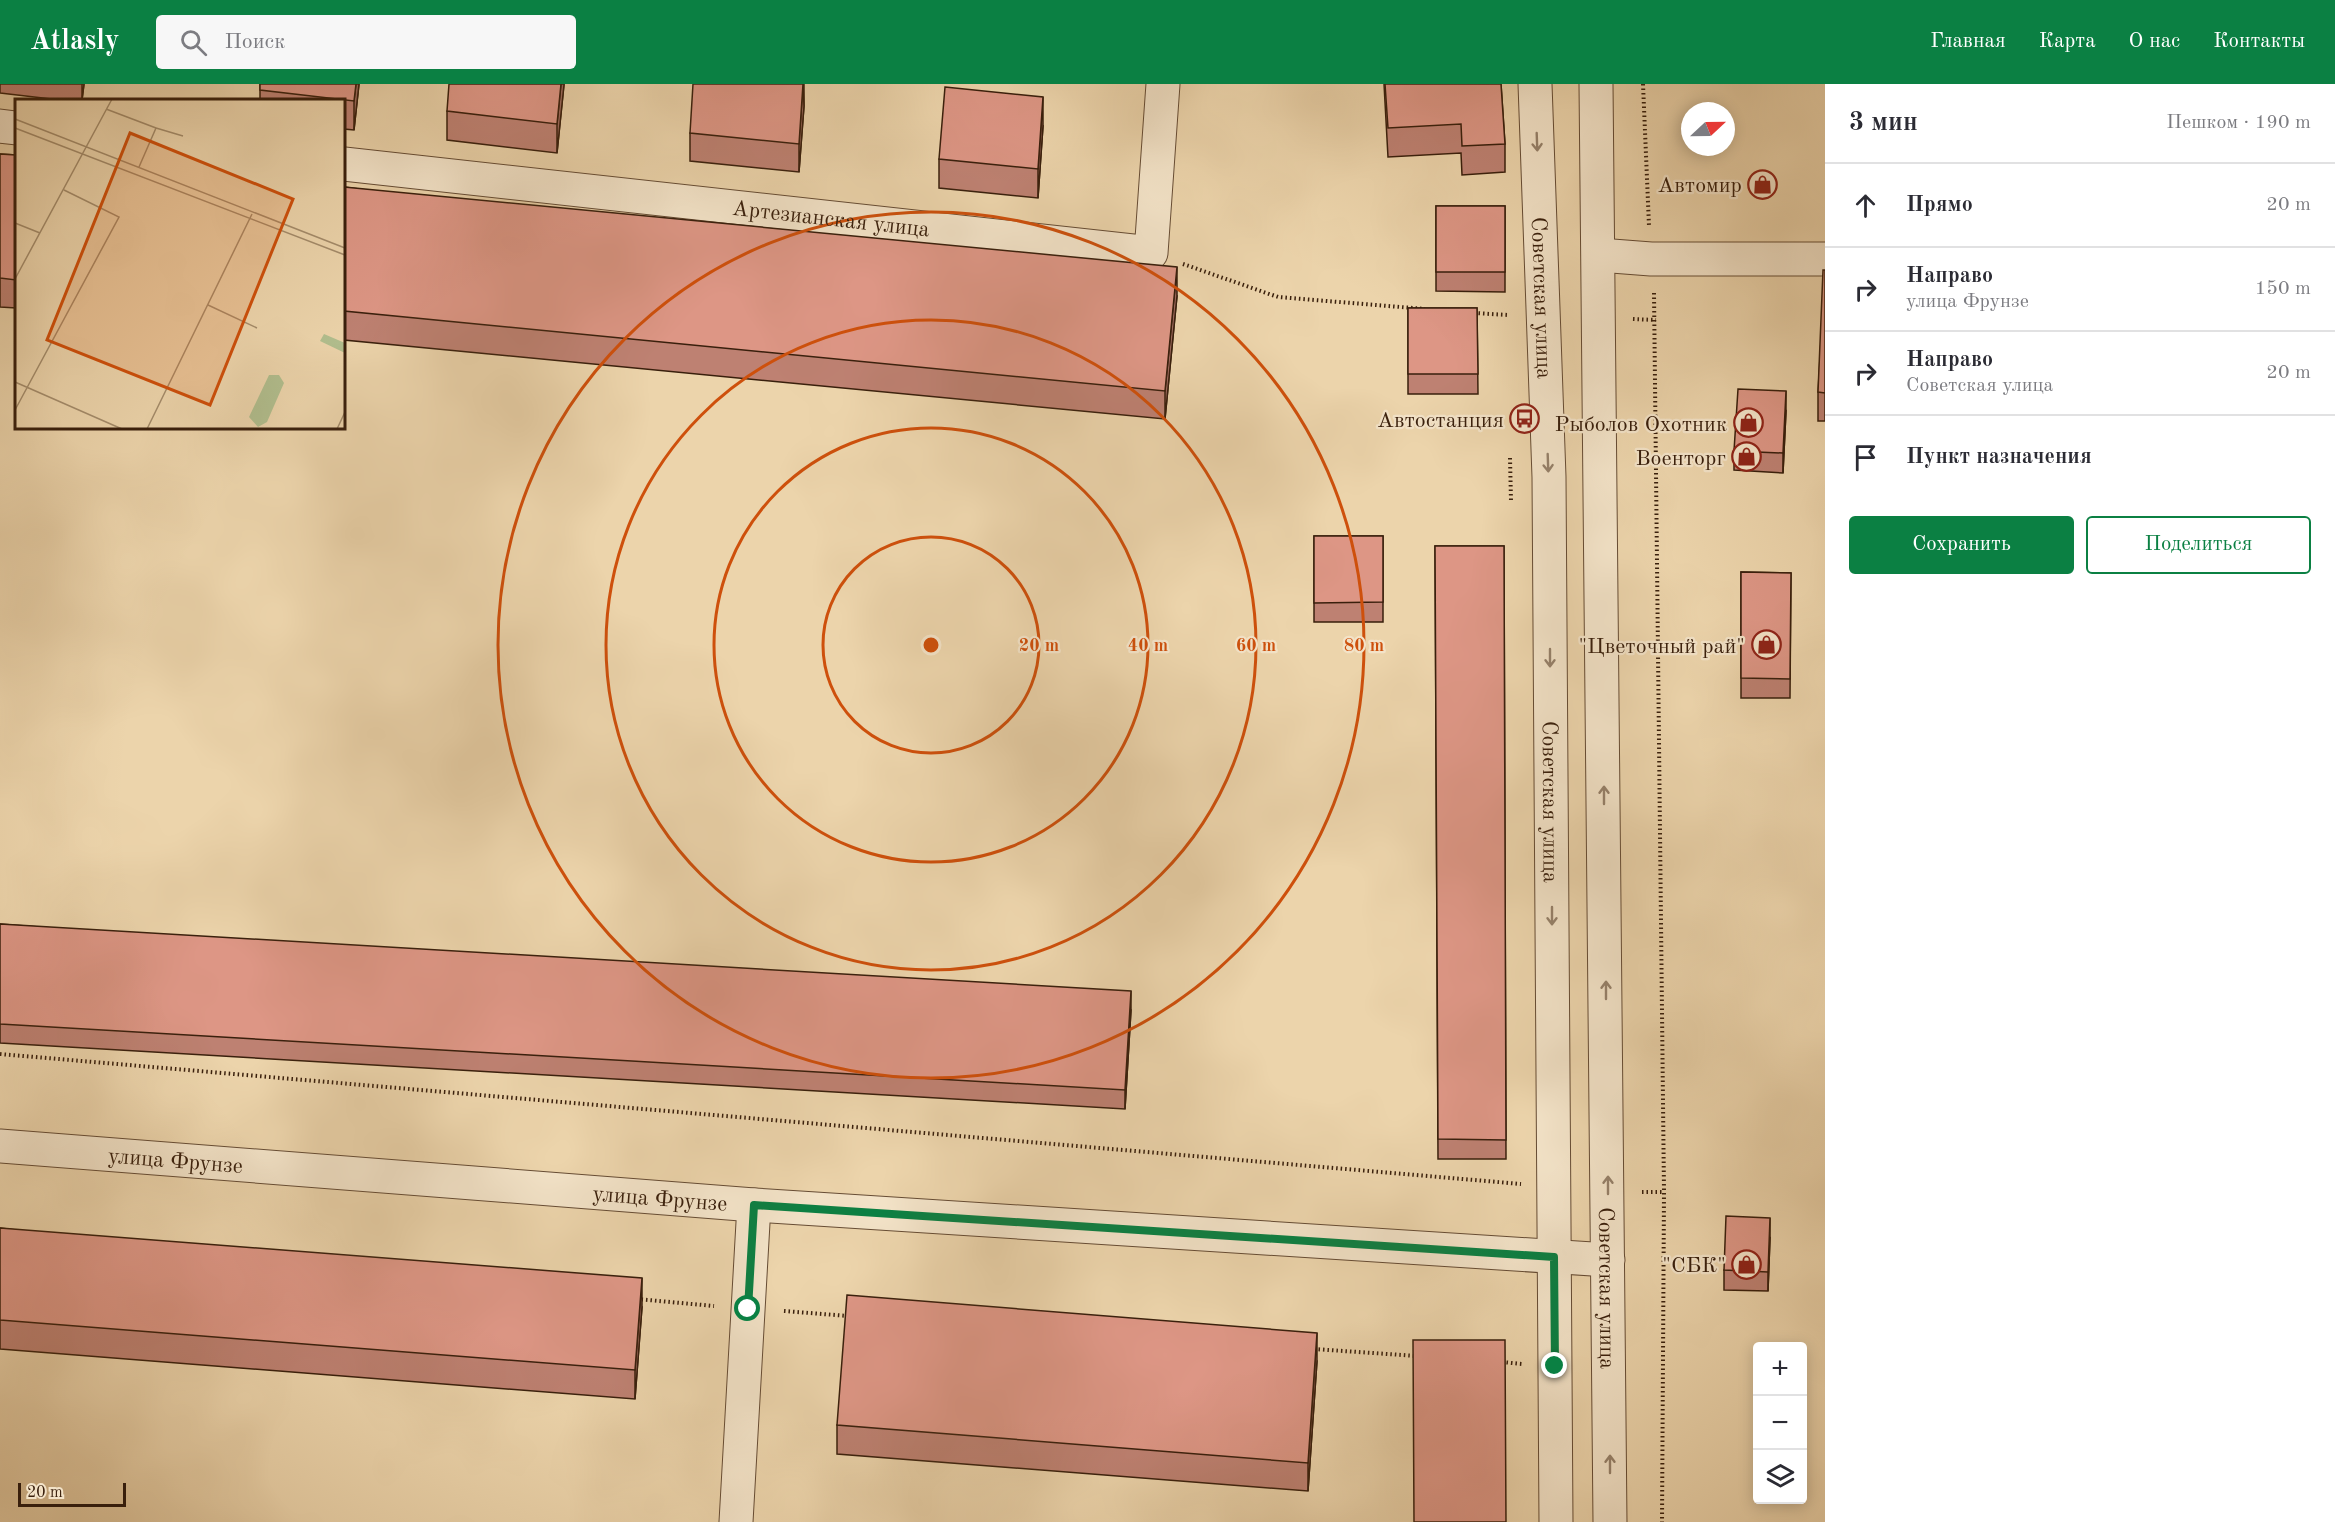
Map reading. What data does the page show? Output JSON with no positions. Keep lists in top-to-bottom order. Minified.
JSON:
{"streets":{"street":["Артезианская улица","Советская улица","улица Фрунзе"]},"crossings":[["Советская улица","улица Фрунзе"]],"places":{"shop":["Автомир","Рыболов Охотник","Военторг","\"Цветочный рай\"","\"СБК\""],"bus stop":["Автостанция"]},"scale_bar":"20 m","north":"right","page":{"header":"Atlasly","search":"Поиск","nav":["Главная","Карта","О нас","Контакты"],"heading":["3 мин","Пешком · 190 m"],"list":[["Прямо","20 m"],["Направо","улица Фрунзе","150 m"],["Направо","Советская улица","20 m"],"Пункт назначения"],"buttons":["Сохранить","Поделиться"],"map_buttons":["+","−"],"scale":"20 m"},"rings":["20 m","40 m","60 m","80 m"]}
